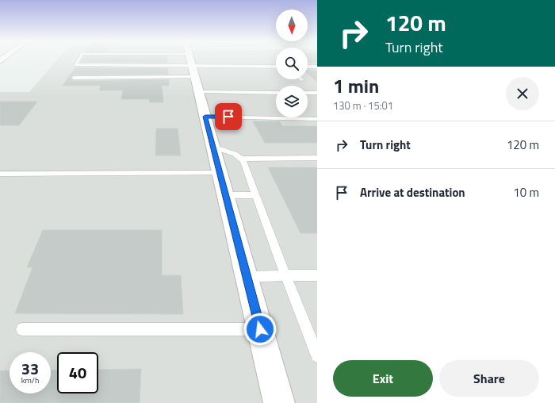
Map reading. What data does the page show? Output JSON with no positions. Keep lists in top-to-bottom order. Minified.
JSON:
{"north":"bottom","page":{"turn":["120 m","Turn right"],"heading":["1 min","130 m · 15:01"],"list":[{"name":"Turn right","value":"120 m"},{"name":"Arrive at destination","value":"10 m"}],"speed":"33 km/h","limit":"40","buttons":["Exit","Share"]}}
